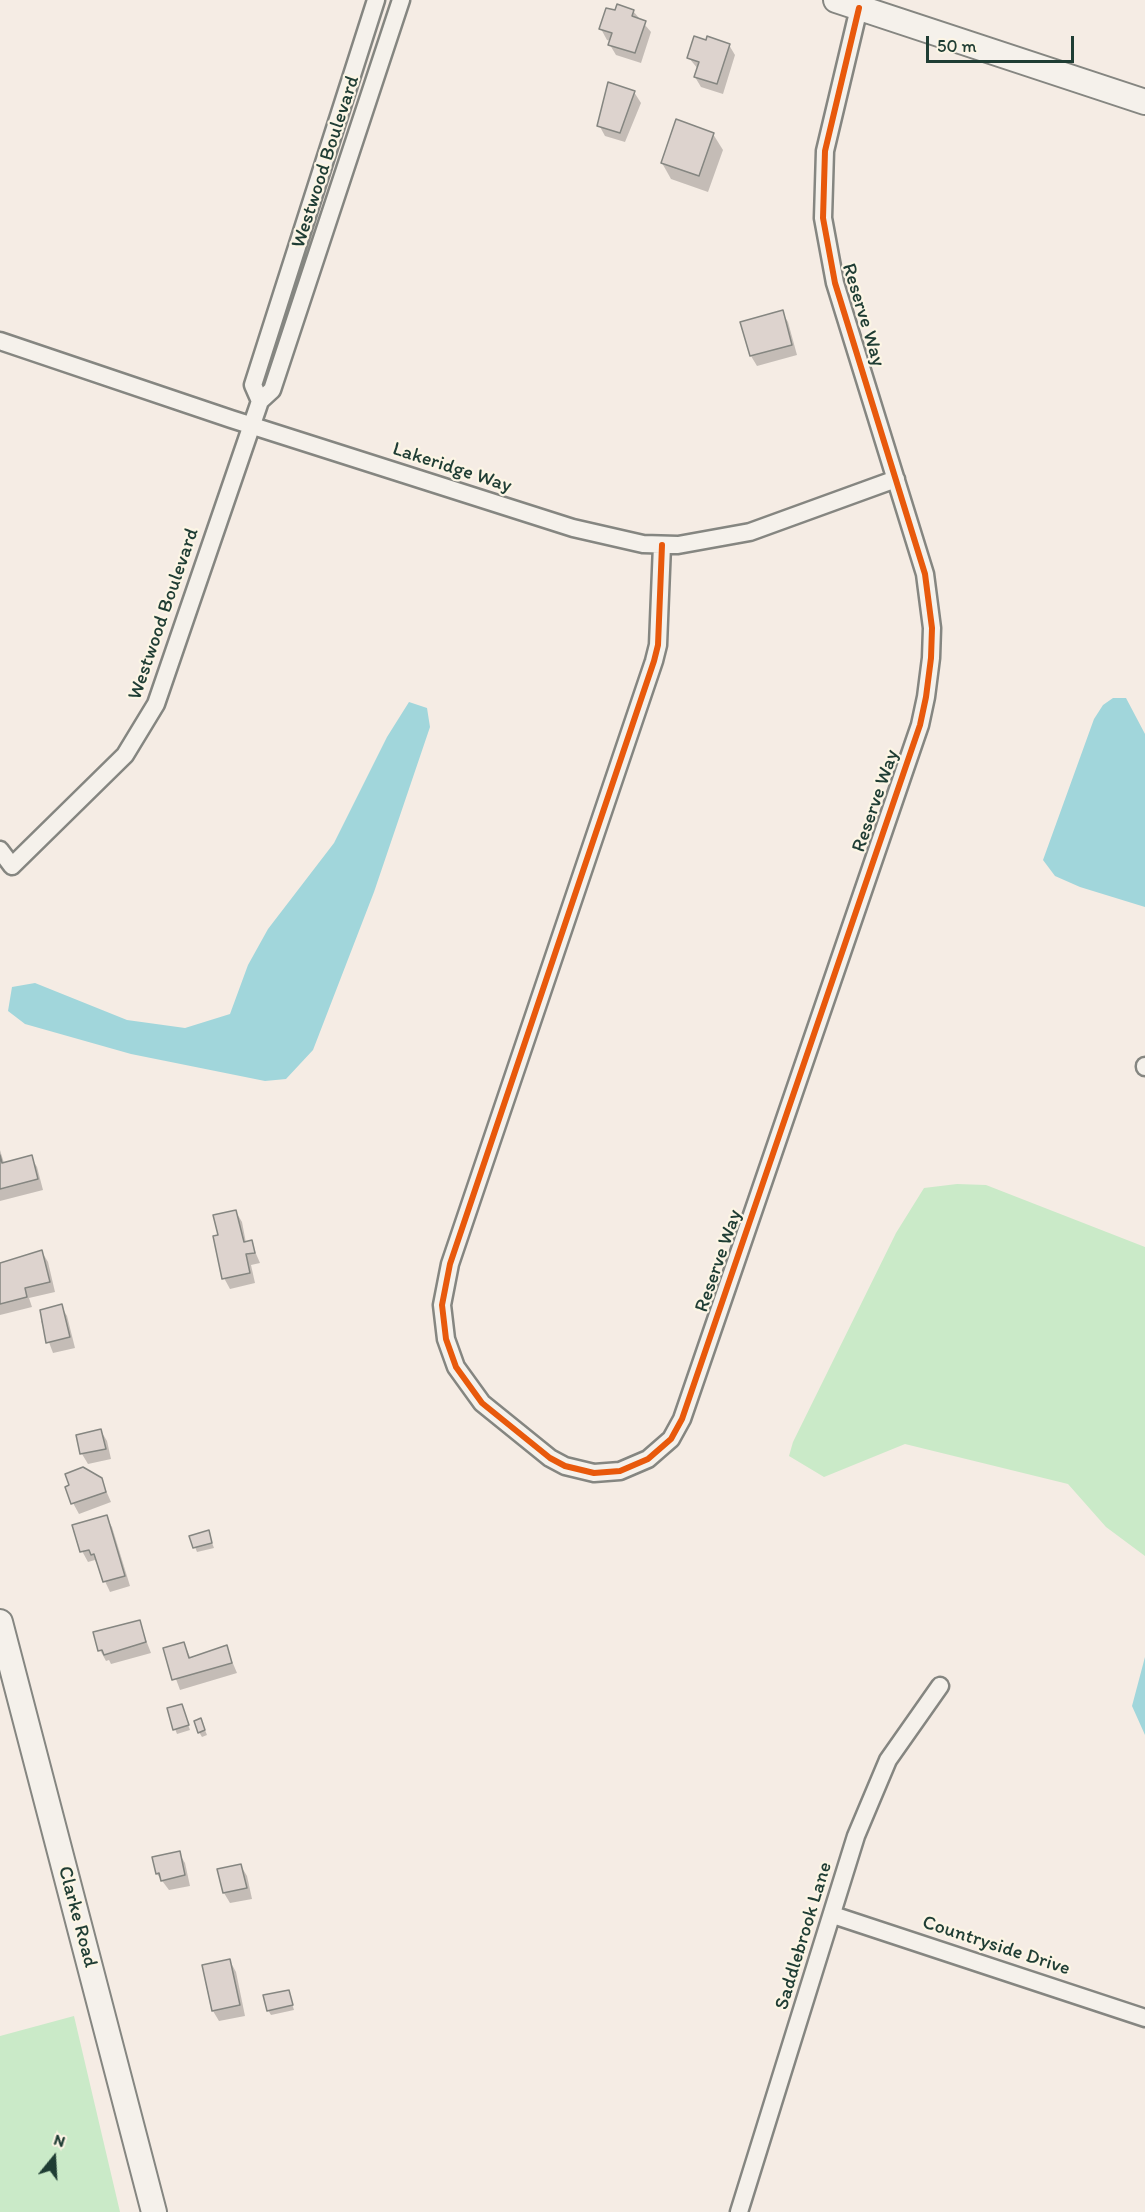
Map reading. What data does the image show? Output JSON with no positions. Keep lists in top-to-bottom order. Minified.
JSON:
{"streets":{"street":["Westwood Boulevard","Reserve Way","Lakeridge Way","Clarke Road","Saddlebrook Lane","Countryside Drive"]},"crossings":[["Westwood Boulevard","Lakeridge Way"],["Reserve Way","Lakeridge Way"],["Saddlebrook Lane","Countryside Drive"]],"scale_bar":"50 m","north":"top"}
